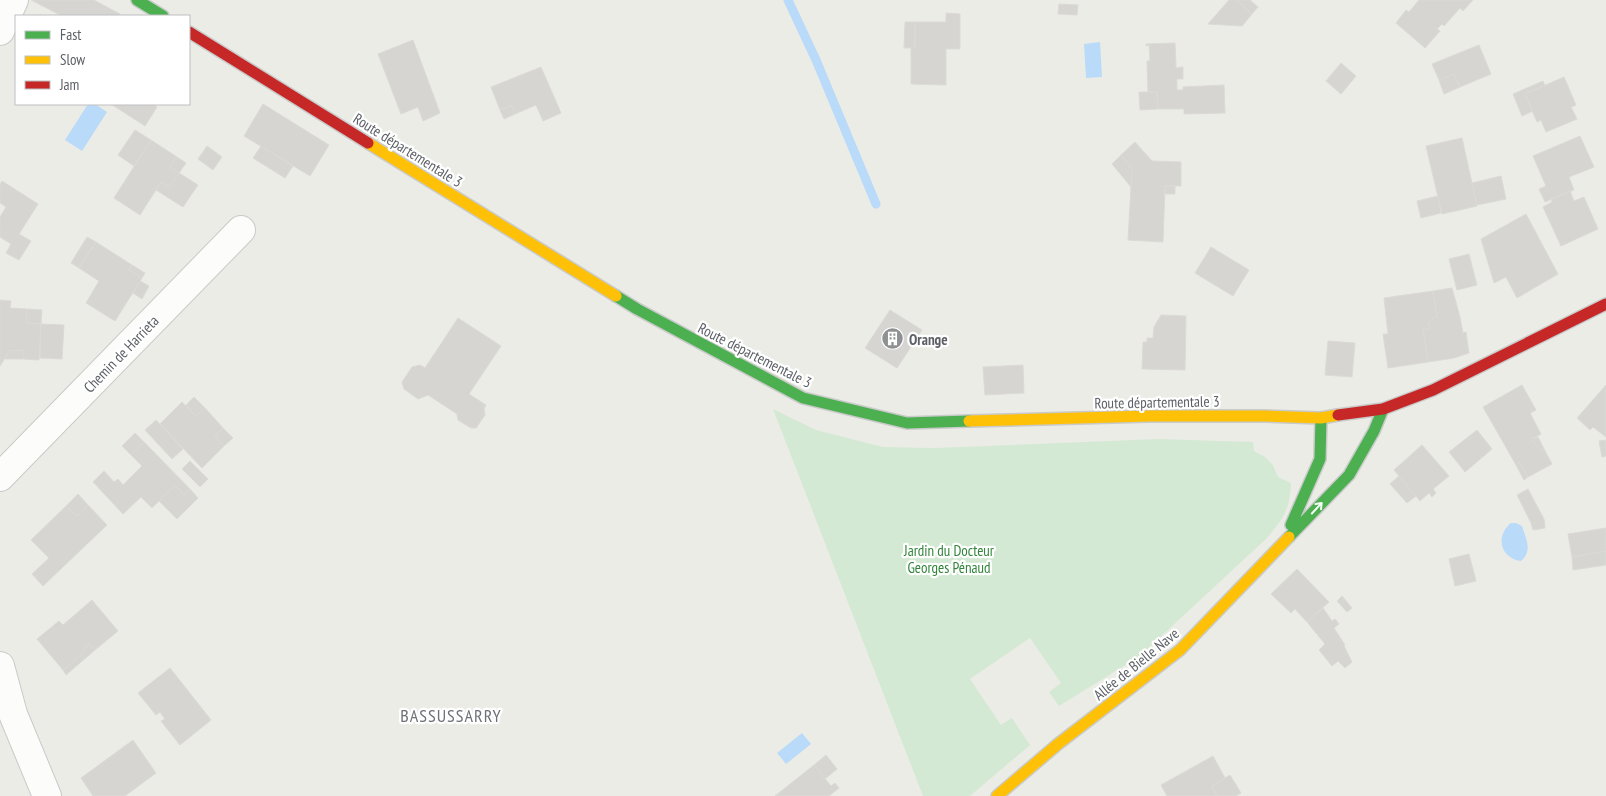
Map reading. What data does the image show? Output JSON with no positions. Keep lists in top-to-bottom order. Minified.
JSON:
{"streets":{"main road":["Route départementale 3","Allée de Bielle Nave"],"street":["Chemin de Harrieta"]},"crossings":[["Route départementale 3","Allée de Bielle Nave"]],"districts":["BASSUSSARRY"],"parks":["Jardin du Docteur Georges Pénaud"],"places":{"building":["Orange"]},"legend":["Fast","Slow","Jam"]}
